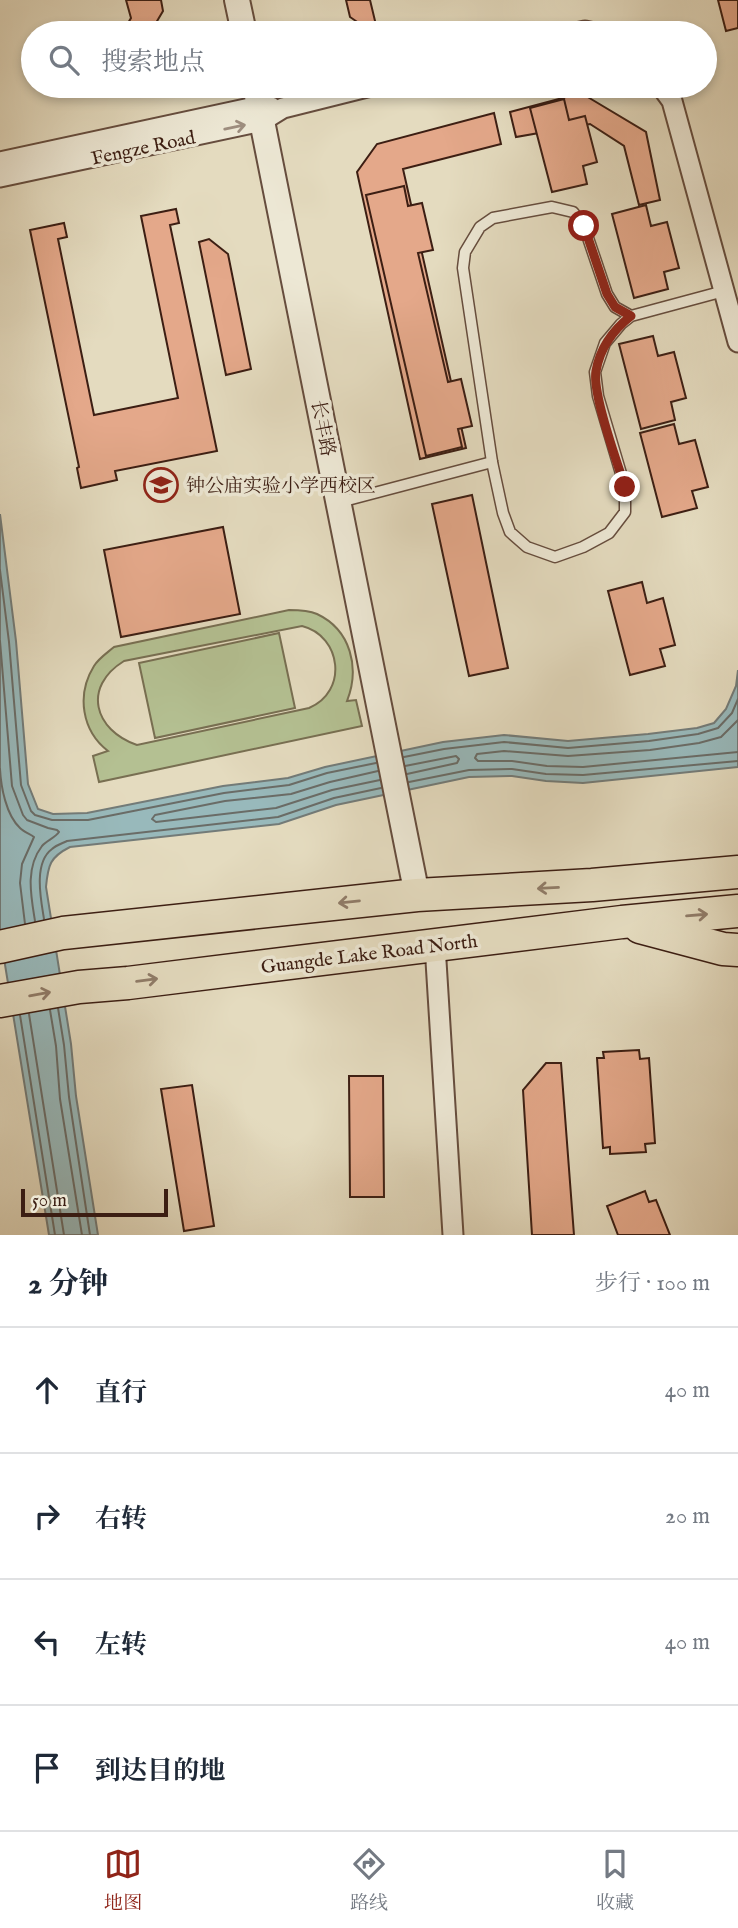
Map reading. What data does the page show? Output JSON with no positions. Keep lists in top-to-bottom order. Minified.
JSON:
{"streets":{"main road":["Guangde Lake Road North"],"street":["Fengze Road","长丰路"]},"crossings":[["Fengze Road","长丰路"]],"places":{"school or university":["钟公庙实验小学西校区"]},"scale_bar":"50 m","page":{"search":"搜索地点","scale":"50 m","heading":["2 分钟","步行 · 100 m"],"list":[["直行","40 m"],["右转","20 m"],["左转","40 m"],"到达目的地"],"nav":["地图","路线","收藏"]}}
